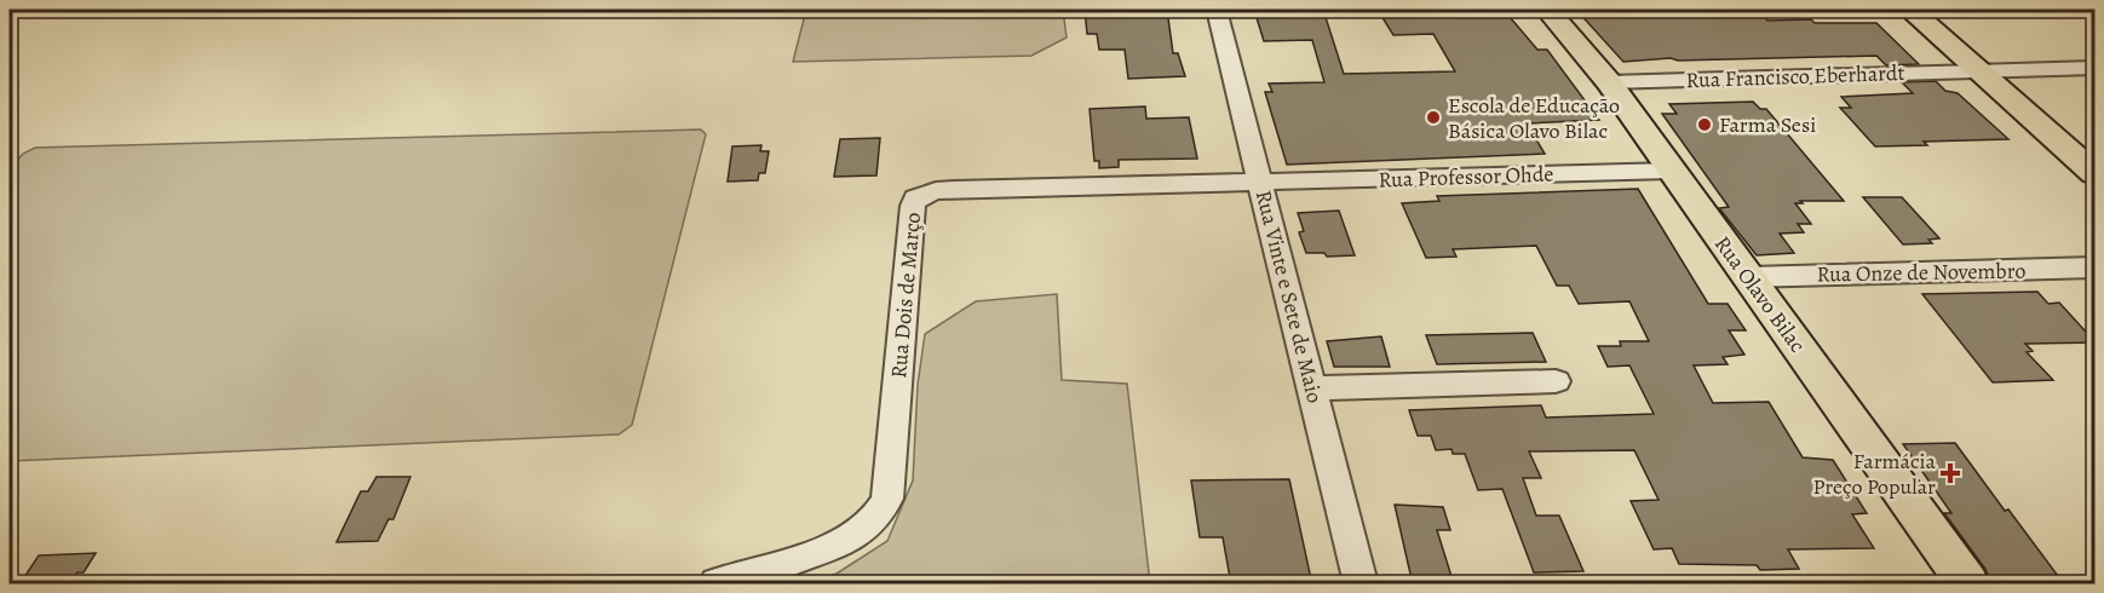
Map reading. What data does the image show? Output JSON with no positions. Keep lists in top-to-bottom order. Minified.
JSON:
{"streets":{"main road":["Rua Olavo Bilac"],"street":["Rua Francisco Eberhardt","Rua Professor Ohde","Rua Onze de Novembro","Rua Dois de Março","Rua Vinte e Sete de Maio"]},"crossings":[["Rua Francisco Eberhardt","Rua Olavo Bilac"],["Rua Professor Ohde","Rua Olavo Bilac"],["Rua Professor Ohde","Rua Dois de Março"],["Rua Professor Ohde","Rua Vinte e Sete de Maio"],["Rua Onze de Novembro","Rua Olavo Bilac"],["Rua Dois de Março","Rua Vinte e Sete de Maio"]],"places":{"other":["Escola de Educação Básica Olavo Bilac","Farma Sesi"],"health":["Farmácia Preço Popular"]}}
